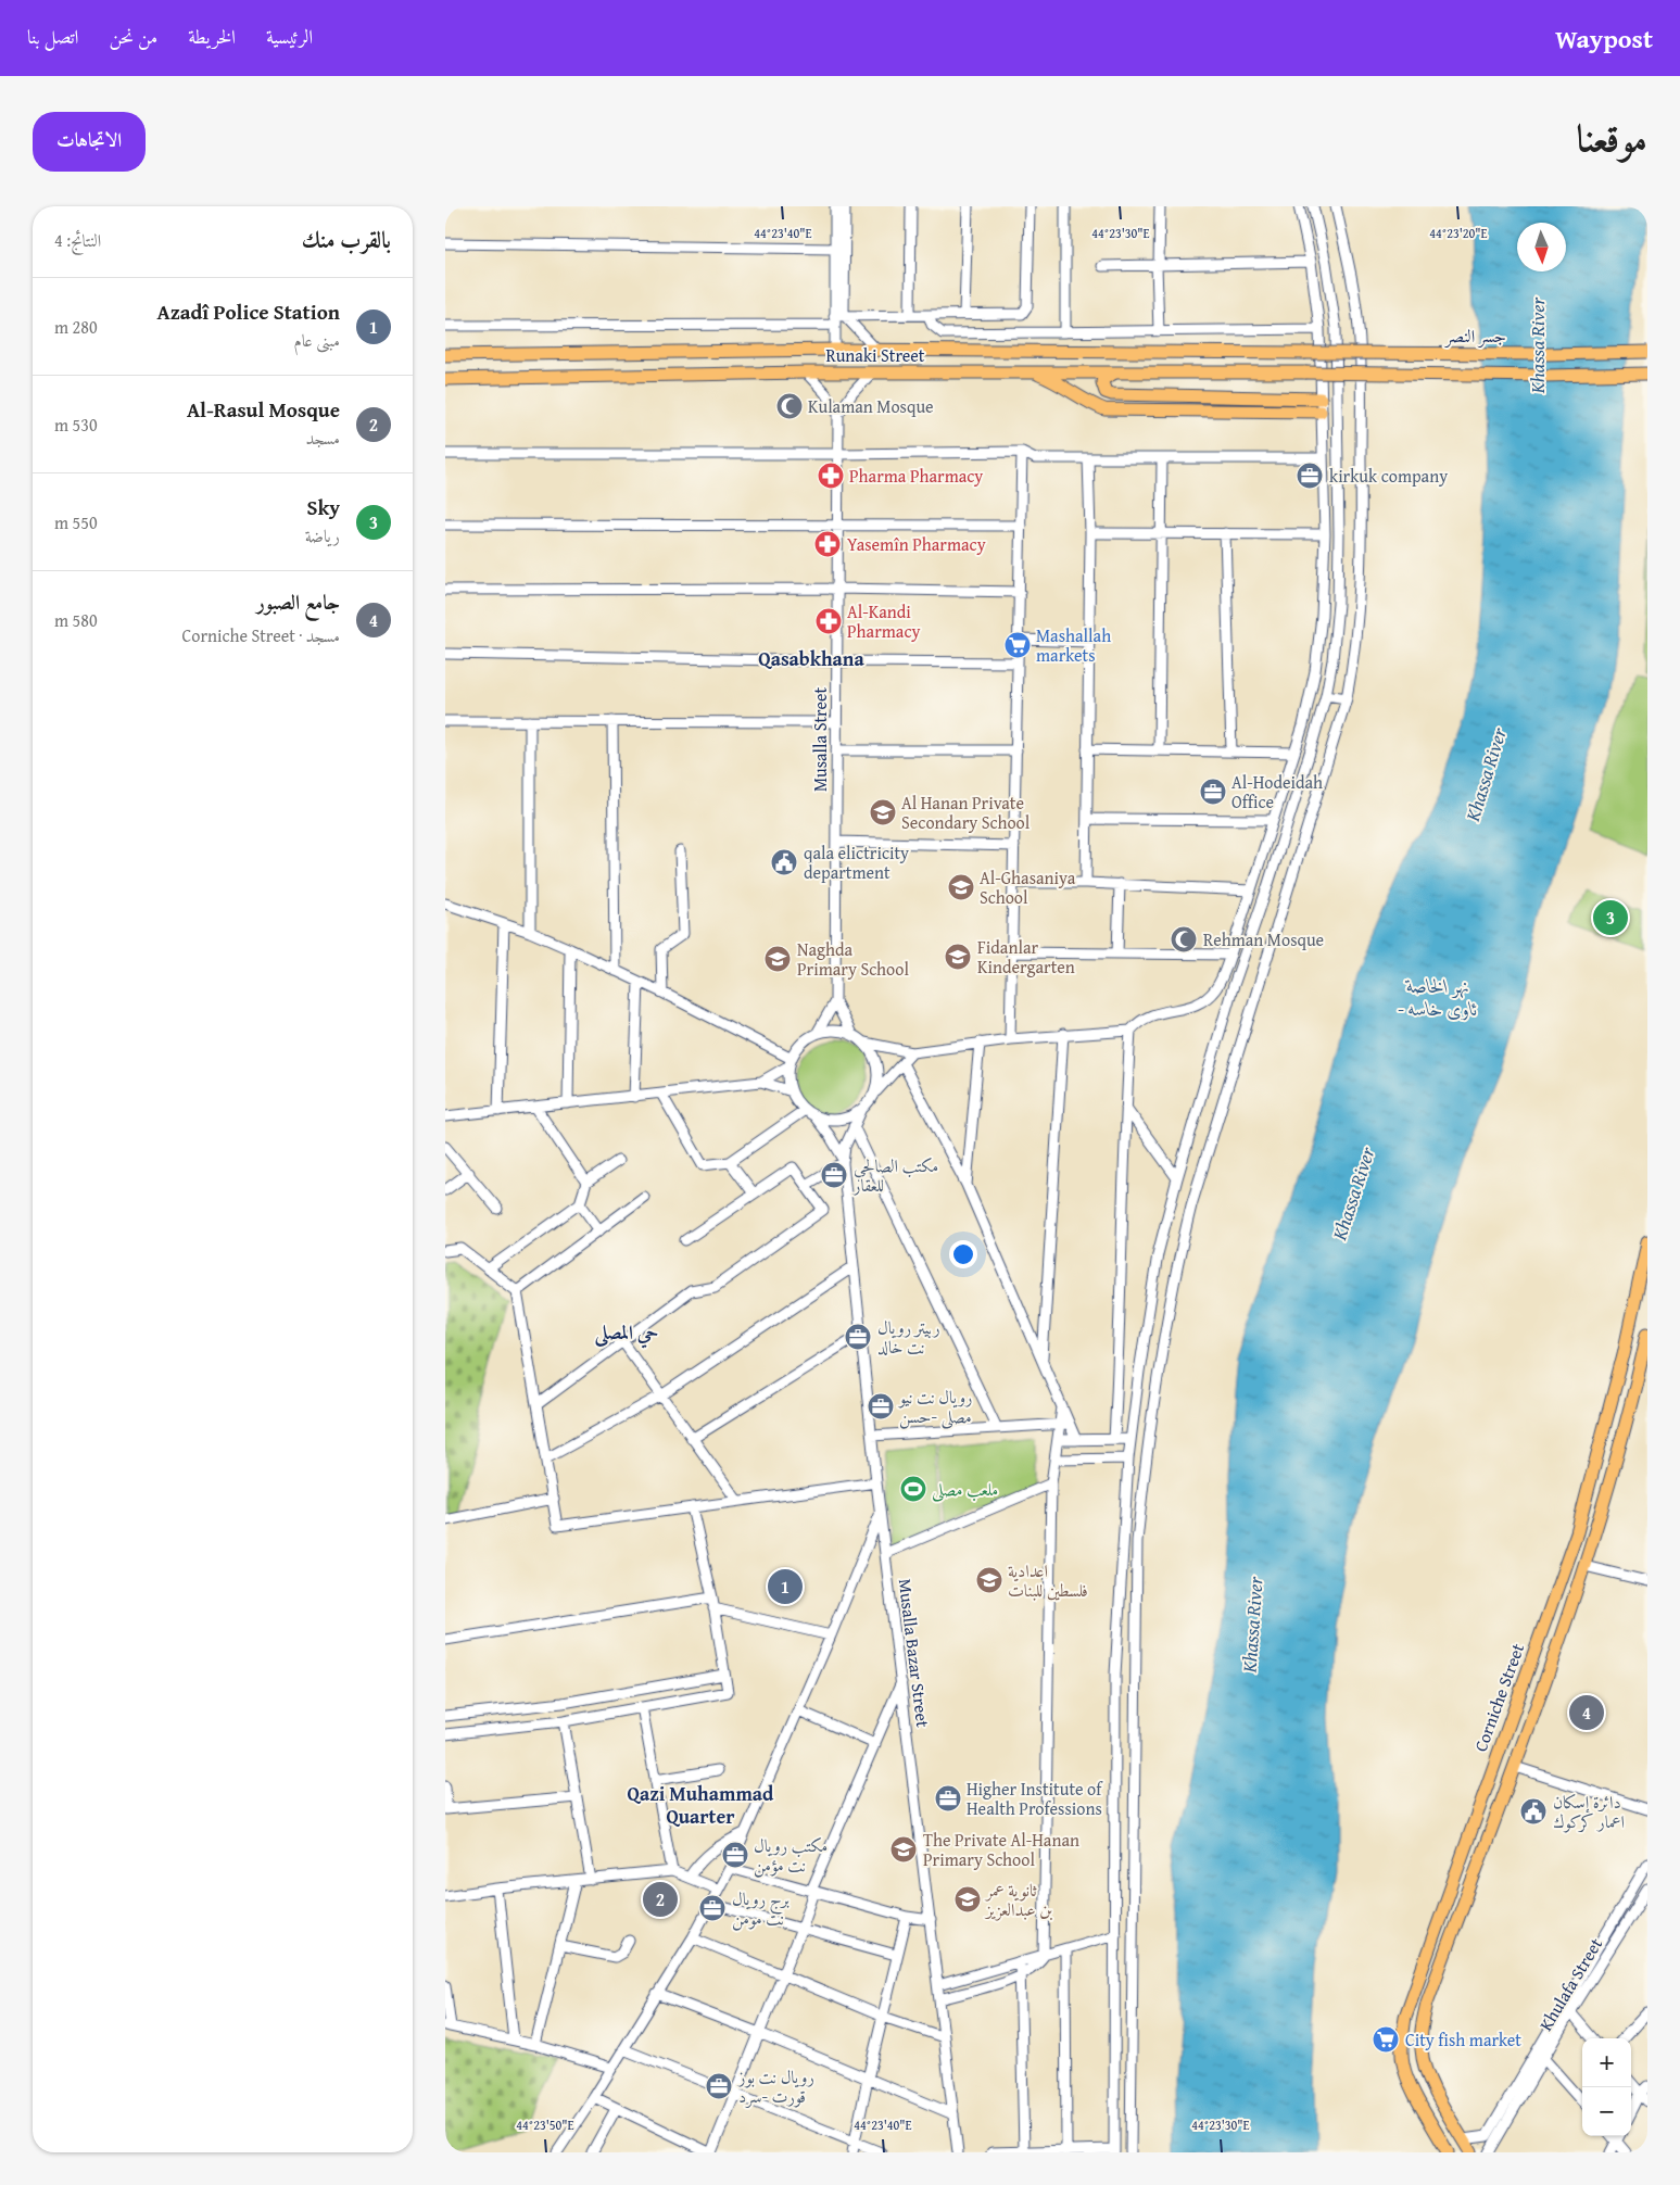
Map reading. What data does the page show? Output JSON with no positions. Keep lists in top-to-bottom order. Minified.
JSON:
{"streets":{"main road":["جسر النصر","Runaki Street","Corniche Street"],"street":["Musalla Street","Musalla Bazar Street","Khulafa Street"]},"crossings":[["جسر النصر","Runaki Street"],["Musalla Street","Musalla Bazar Street"]],"districts":["Qasabkhana","حي المصلى","Qazi Muhammad Quarter"],"water":["Khassa River","نهر الخاصة - ئاوی خاسە"],"places":{"mosque":["Kulaman Mosque","Rehman Mosque"],"pharmacy":["Pharma Pharmacy","Yasemîn Pharmacy","Al-Kandi Pharmacy"],"office":["kirkuk company","Al-Hodeidah Office","مكتب الصالحي للعقار","ربيتر رويال نت خالد","رويال نت نيو مصلى -حسن","Higher Institute of Health Professions","مكتب رويال نت مؤمن","برج رويال نت مومن","رويال نت بوز قورت -سرد"],"supermarket":["Mashallah markets","City fish market"],"school or university":["Al Hanan Private Secondary School","Al-Ghasaniya School","Fidanlar Kindergarten","Naghda Primary School","اعدادية فلسطين للبنات","The Private Al-Hanan Primary School","ثانوية عمر بن عبدالعزيز"],"public building":["qala elictricity department","دائرة إسكان اعمار كركوك"],"sports":["ملعب مصلى"]},"north":"bottom","page":{"header":"Waypost","nav":["الرئيسية","الخريطة","من نحن","اتصل بنا"],"title":"موقعنا","buttons":"الاتجاهات","heading":["بالقرب منك","النتائج: 4"],"list":[{"mark":"1","name":"Azadî Police Station","note":"مبنى عام","value":"280 m"},{"mark":"2","name":"Al-Rasul Mosque","note":"مسجد","value":"530 m"},{"mark":"3","name":"Sky","note":"رياضة","value":"550 m"},{"mark":"4","name":"جامع الصبور","note":"مسجد · Corniche Street","value":"580 m"}],"pins":["3","1","4","2"],"map_buttons":["+","−"]},"coordinates":["44°23'40\"E","44°23'30\"E","44°23'20\"E","44°23'50\"E"]}
